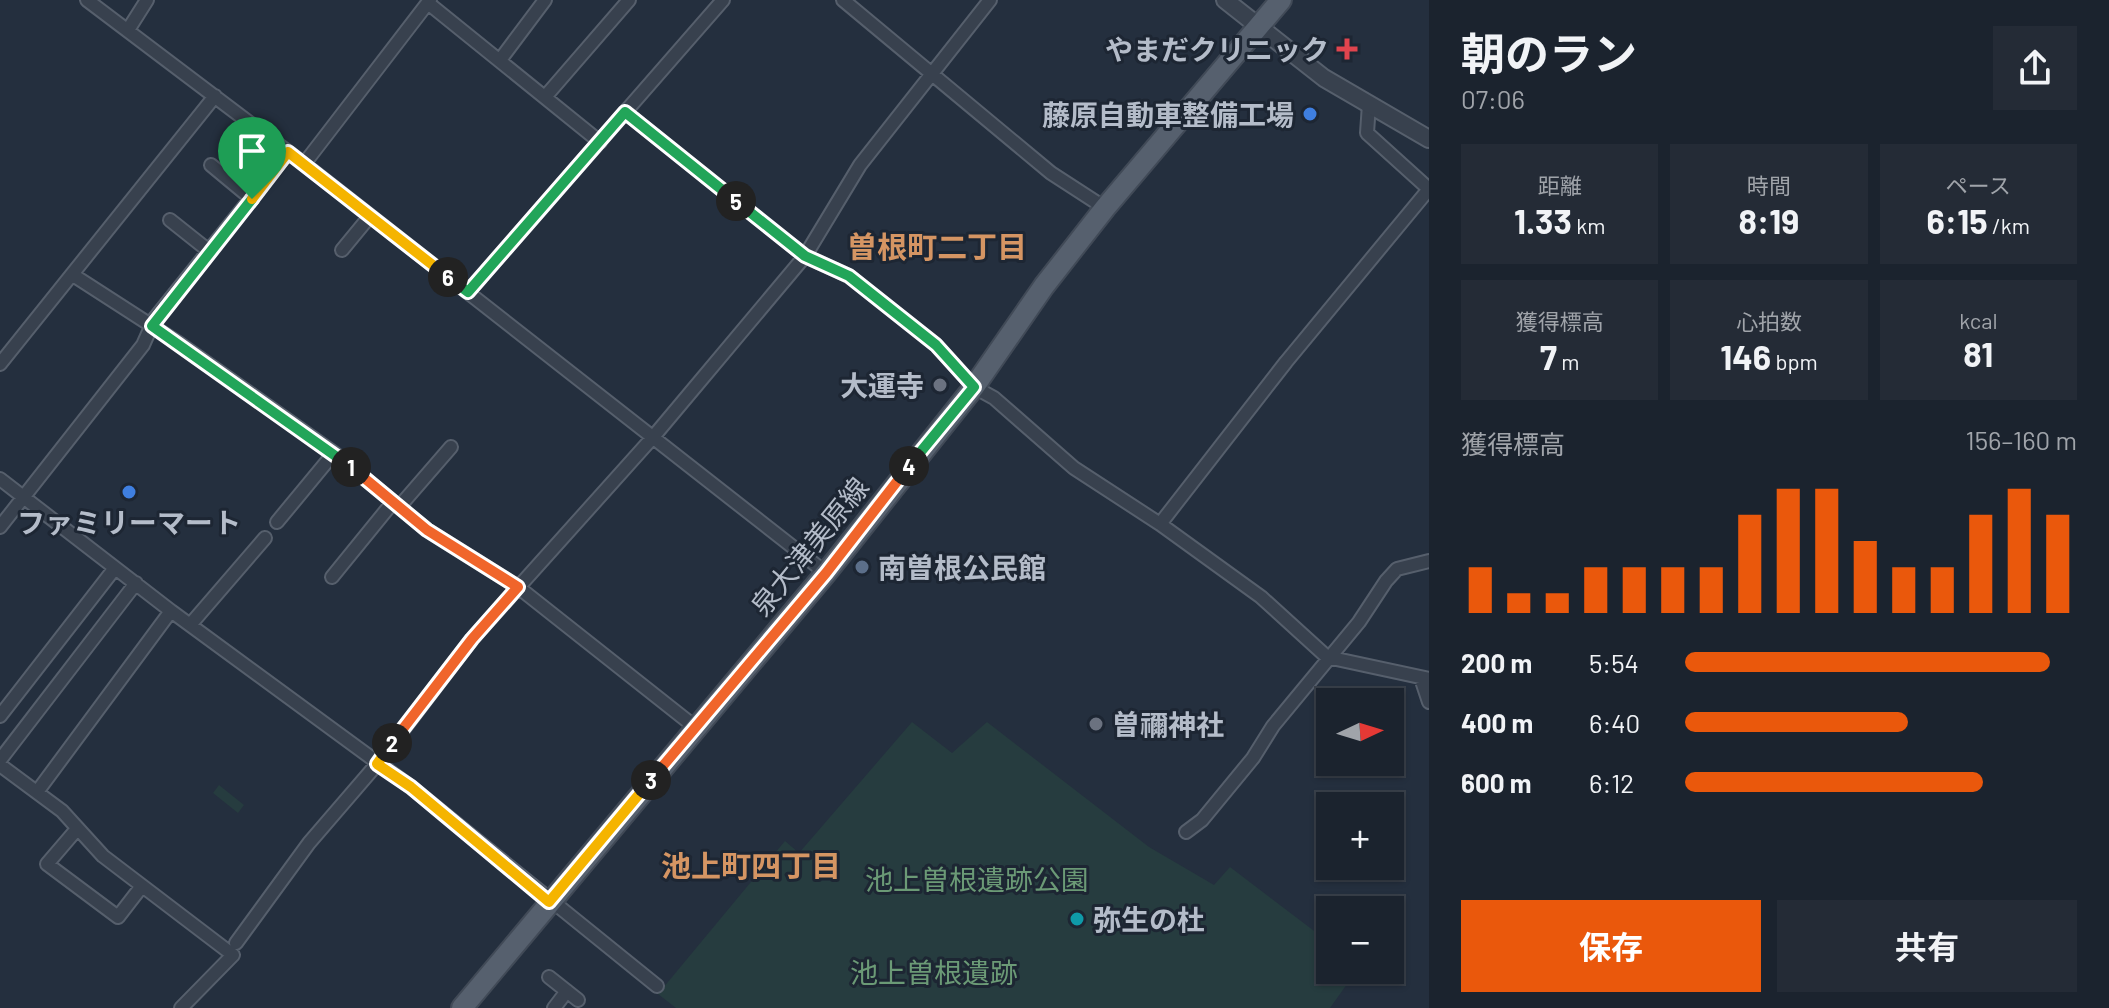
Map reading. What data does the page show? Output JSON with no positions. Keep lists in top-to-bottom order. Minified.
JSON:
{"streets":{"main road":["泉大津美原線"]},"districts":["曽根町二丁目","池上町四丁目"],"parks":["池上曽根遺跡公園","池上曽根遺跡"],"places":{"health":["やまだクリニック"],"other":["藤原自動車整備工場","大運寺","ファミリーマート","南曽根公民館","曽禰神社","弥生の杜"]},"north":"right","page":{"heading":["朝のラン","07:06"],"stats":[["距離","1.33 km"],["時間","8:19"],["ペース","6:15 /km"],["獲得標高","7 m"],["心拍数","146 bpm"],["kcal","81"]],"pins":["5","6","4","1","2","3"],"chart":["獲得標高","156–160 m"],"list":[{"name":"200 m","note":"5:54"},{"name":"400 m","note":"6:40"},{"name":"600 m","note":"6:12"}],"map_buttons":["+","−"],"buttons":["保存","共有"]}}
